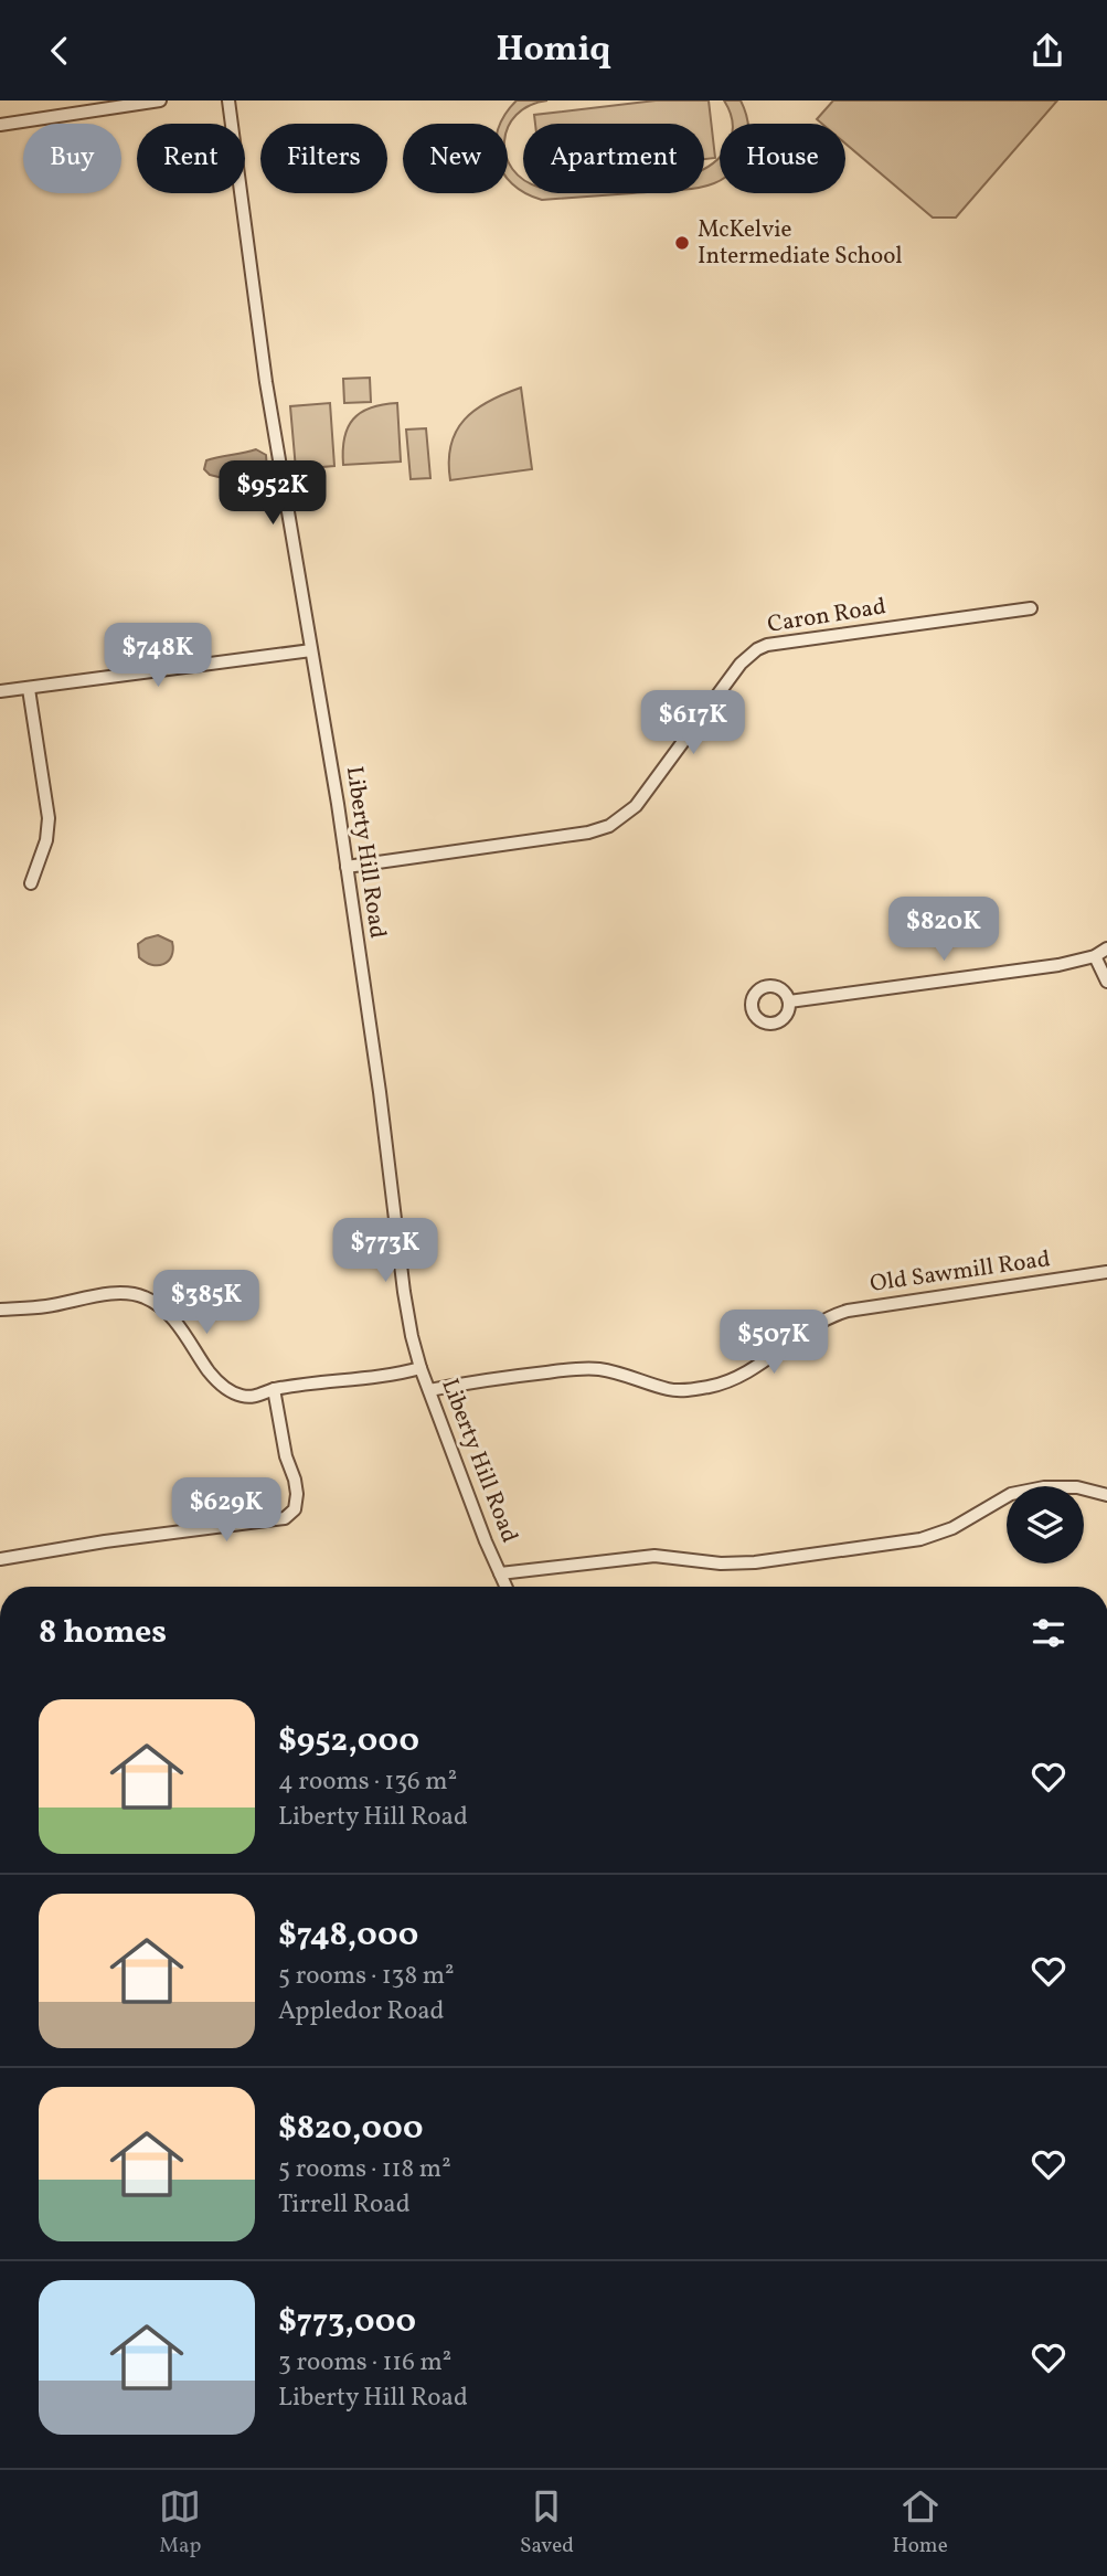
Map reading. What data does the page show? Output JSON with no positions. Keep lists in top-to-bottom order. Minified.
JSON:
{"streets":{"street":["Caron Road","Liberty Hill Road","Old Sawmill Road"]},"crossings":[["Caron Road","Liberty Hill Road"],["Liberty Hill Road","Old Sawmill Road"]],"places":["McKelvie Intermediate School"],"page":{"header":"Homiq","chip":["Buy","Rent","Filters","New","Apartment","House"],"price":["$952K","$748K","$617K","$820K","$773K","$385K","$507K","$629K"],"heading":"8 homes","list":[{"name":"$952,000","note":"4 rooms · 136 m² · Liberty Hill Road"},{"name":"$748,000","note":"5 rooms · 138 m² · Appledor Road"},{"name":"$820,000","note":"5 rooms · 118 m² · Tirrell Road"},{"name":"$773,000","note":"3 rooms · 116 m² · Liberty Hill Road"}],"tabs":["Map","Saved","Home"]}}
